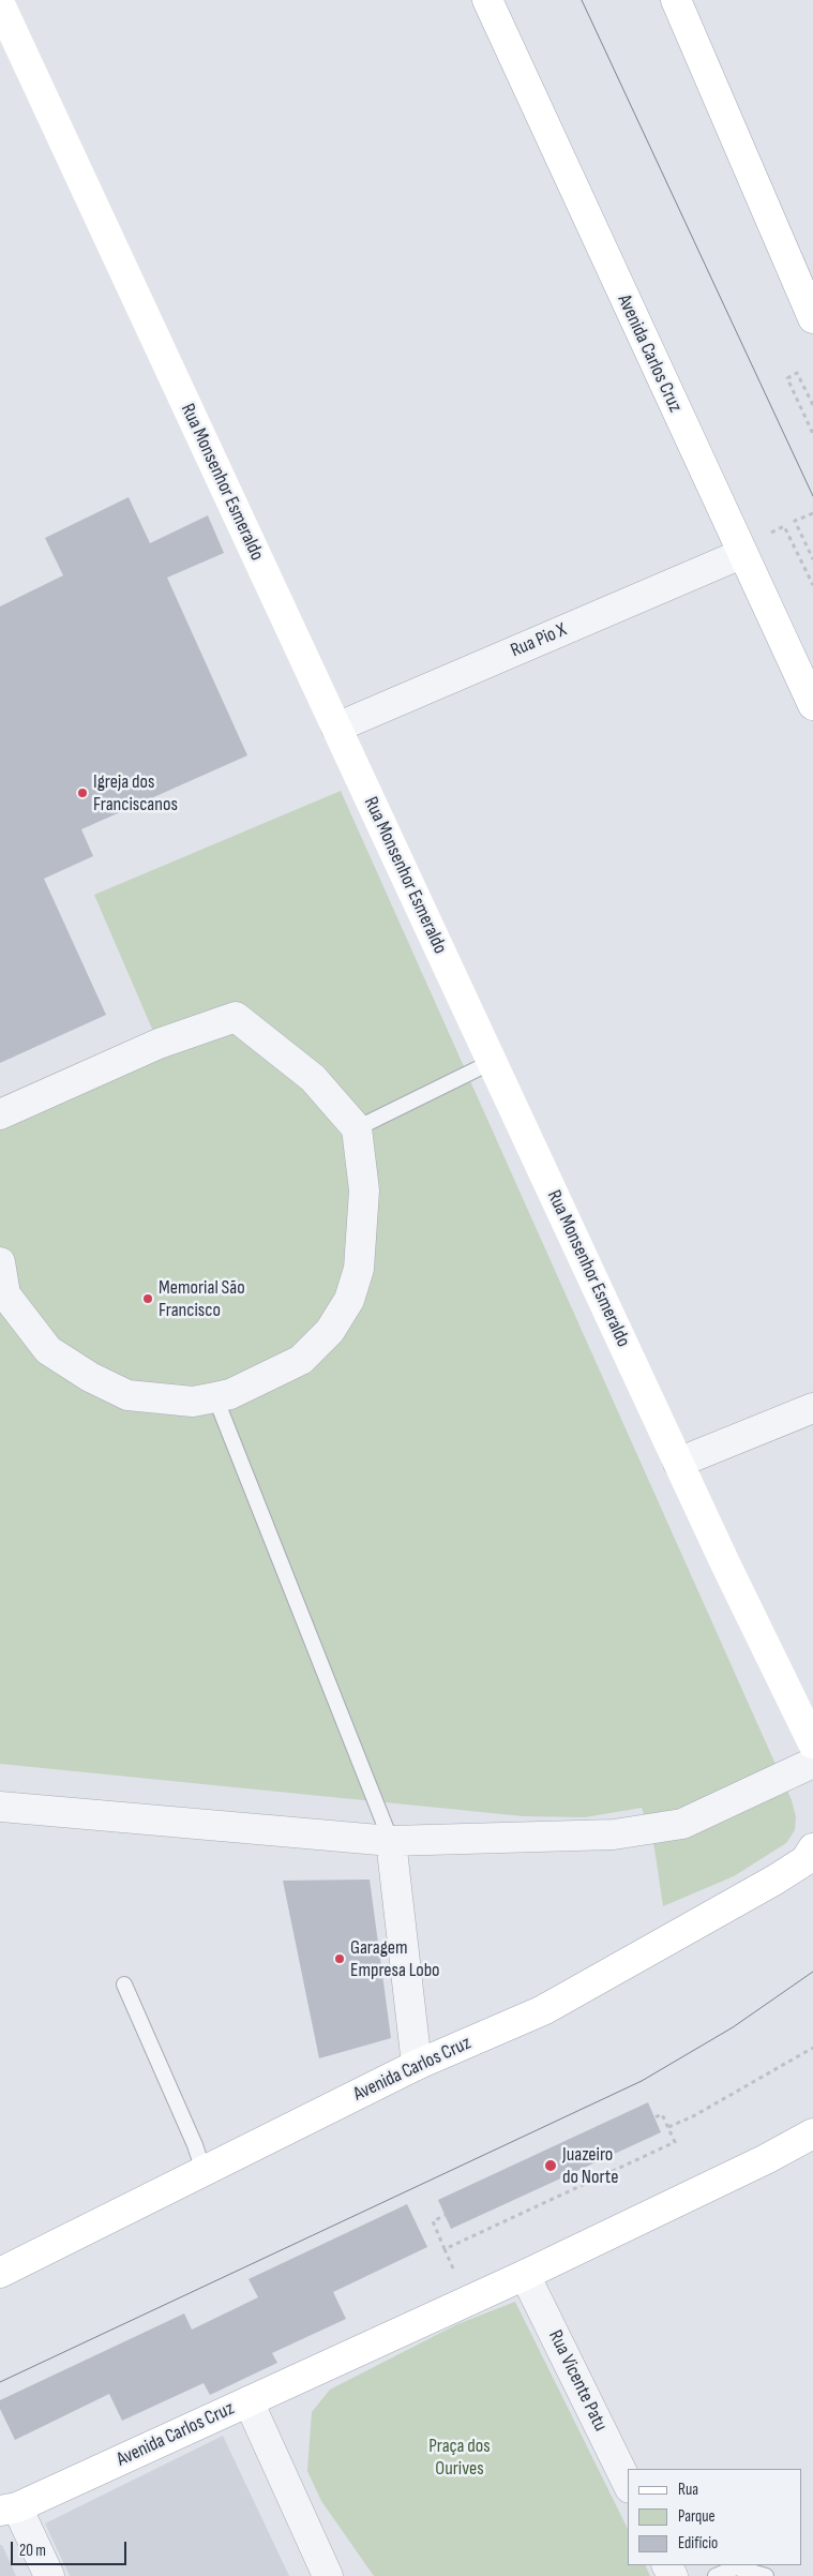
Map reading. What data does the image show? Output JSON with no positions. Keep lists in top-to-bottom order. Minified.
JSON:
{"streets":{"main road":["Avenida Carlos Cruz","Rua Monsenhor Esmeraldo"],"street":["Rua Pio X","Rua Vicente Patu"]},"crossings":[["Avenida Carlos Cruz","Rua Pio X"],["Avenida Carlos Cruz","Rua Vicente Patu"],["Rua Monsenhor Esmeraldo","Rua Pio X"]],"parks":["Praça dos Ourives"],"places":["Igreja dos Franciscanos","Memorial São Francisco","Garagem Empresa Lobo","Juazeiro do Norte"],"legend":["Rua","Parque","Edifício"],"scale_bar":"20 m"}
